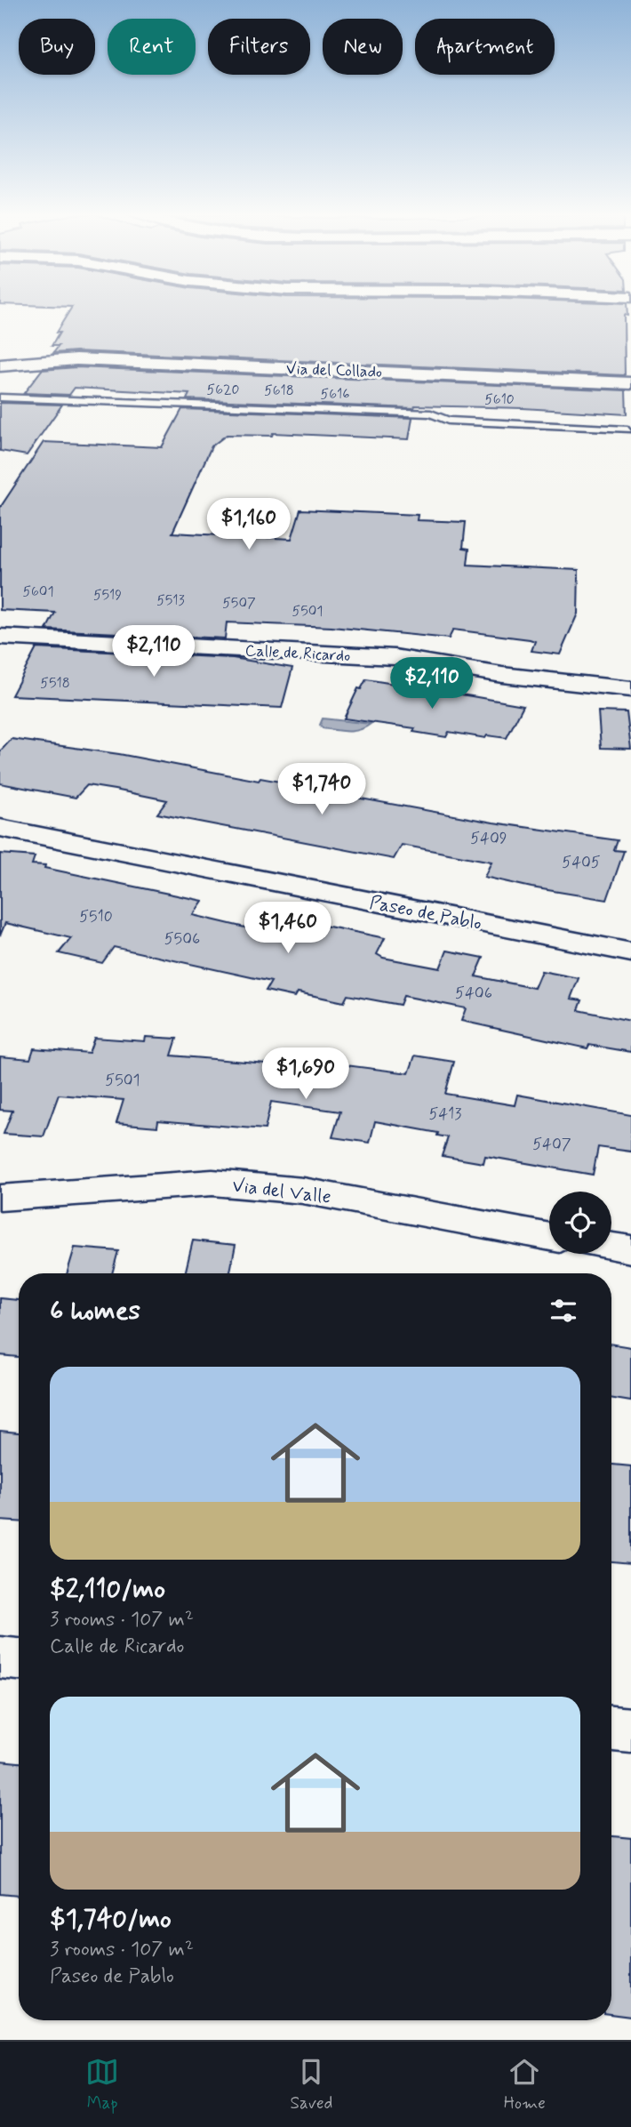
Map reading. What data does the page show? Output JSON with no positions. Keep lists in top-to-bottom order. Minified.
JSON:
{"streets":{"street":["Via del Collado","Calle de Ricardo","Paseo de Pablo","Via del Valle"]},"house_numbers":["5620","5618","5616","5610","5601","5519","5513","5507","5501","5518","5409","5405","5510","5506","5406","5501","5413","5407"],"page":{"chip":["Buy","Rent","Filters","New","Apartment"],"price":["$1,160","$2,110","$2,110","$1,740","$1,460","$1,690"],"heading":"6 homes","list":[{"name":"$2,110/mo","note":"3 rooms · 107 m² · Calle de Ricardo"},{"name":"$1,740/mo","note":"3 rooms · 107 m² · Paseo de Pablo"}],"tabs":["Map","Saved","Home"]}}
